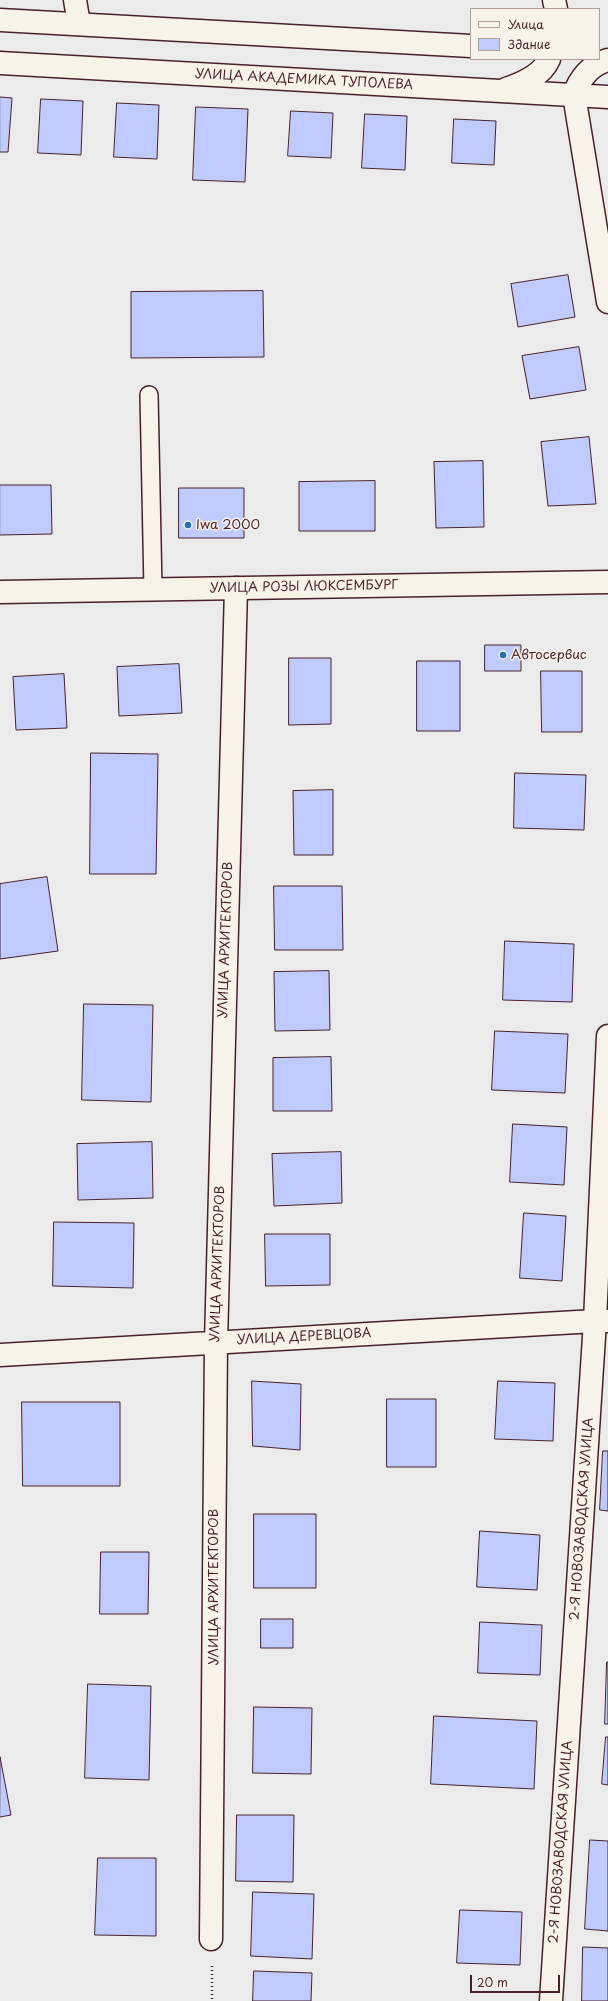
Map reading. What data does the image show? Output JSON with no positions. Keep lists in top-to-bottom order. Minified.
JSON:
{"streets":{"street":["УЛИЦА АКАДЕМИКА ТУПОЛЕВА","УЛИЦА РОЗЫ ЛЮКСЕМБУРГ","УЛИЦА АРХИТЕКТОРОВ","УЛИЦА ДЕРЕВЦОВА","2-Я НОВОЗАВОДСКАЯ УЛИЦА"]},"crossings":[["УЛИЦА РОЗЫ ЛЮКСЕМБУРГ","УЛИЦА АРХИТЕКТОРОВ"],["УЛИЦА АРХИТЕКТОРОВ","УЛИЦА ДЕРЕВЦОВА"],["УЛИЦА ДЕРЕВЦОВА","2-Я НОВОЗАВОДСКАЯ УЛИЦА"]],"places":["Iwa 2000","Автосервис"],"legend":["Улица","Здание"],"scale_bar":"20 m"}
